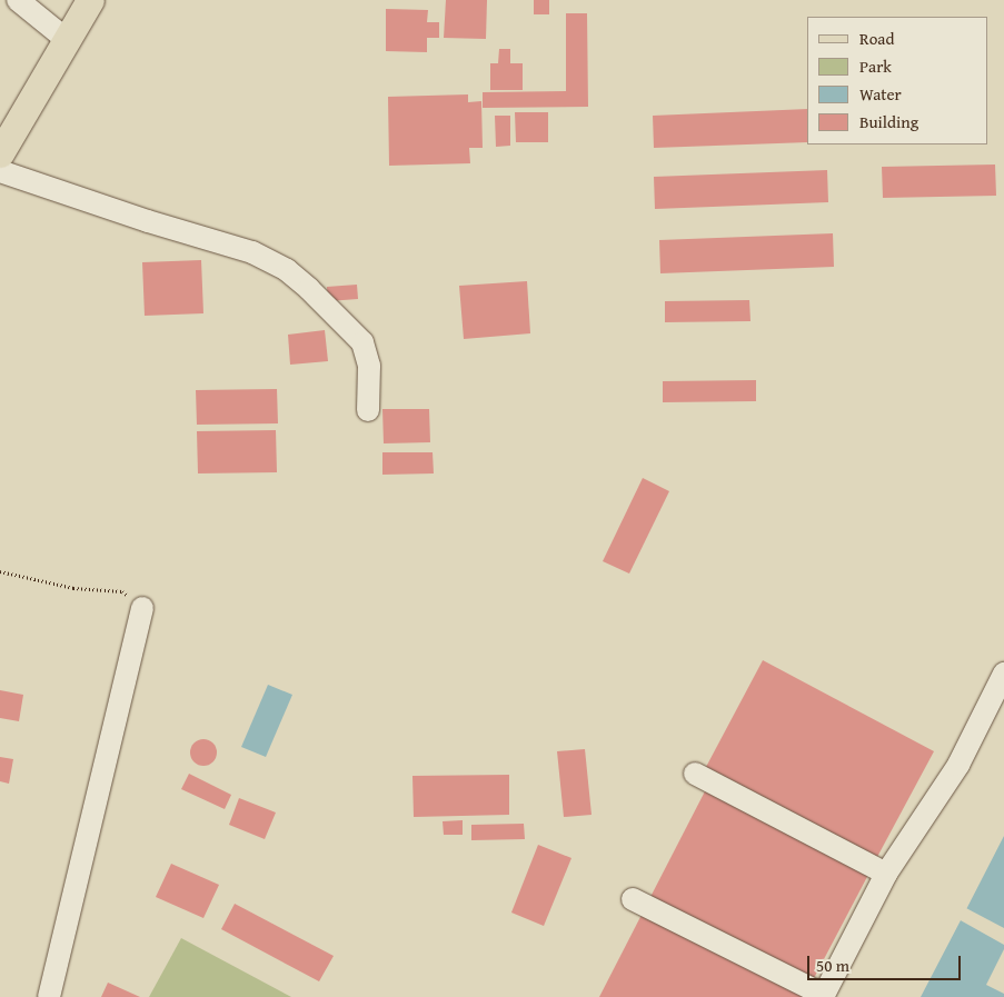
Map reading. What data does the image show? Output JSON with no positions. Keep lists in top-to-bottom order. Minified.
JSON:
{"legend":["Road","Park","Water","Building"],"scale_bar":"50 m"}
